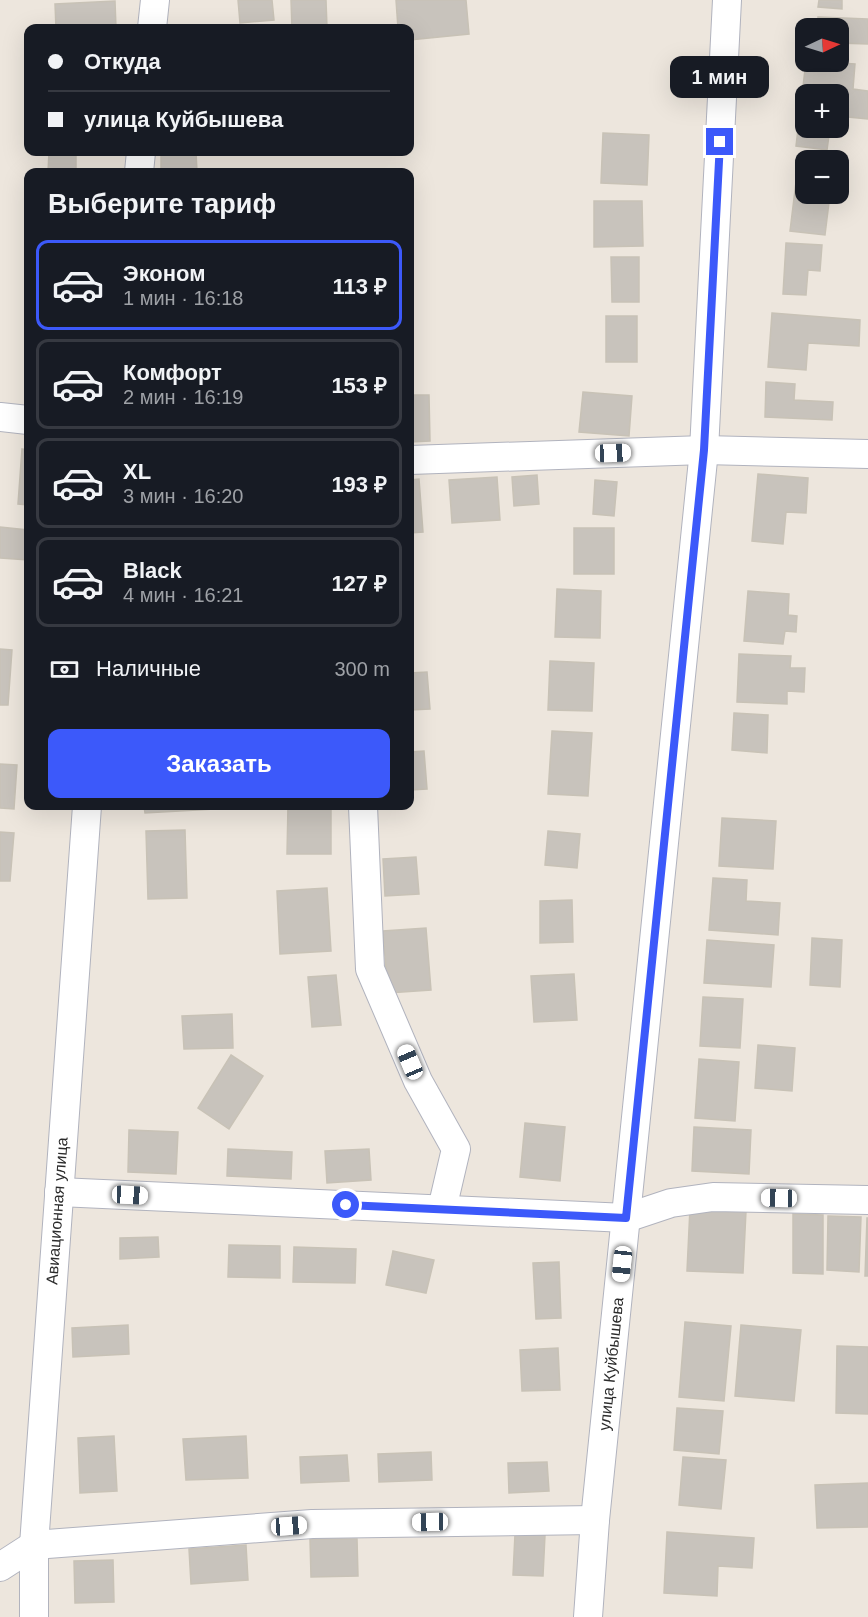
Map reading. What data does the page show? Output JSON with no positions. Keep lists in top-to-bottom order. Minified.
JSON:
{"streets":{"street":["Авиационная улица","улица Куйбышева"]},"north":"right","page":{"map_buttons":["+","−"],"banner":["Откуда","улица Куйбышева"],"bubble":"1 мин","heading":"Выберите тариф","list":[{"name":"Эконом","note":"1 мин · 16:18","value":"113 ₽"},{"name":"Комфорт","note":"2 мин · 16:19","value":"153 ₽"},{"name":"XL","note":"3 мин · 16:20","value":"193 ₽"},{"name":"Black","note":"4 мин · 16:21","value":"127 ₽"}],"pay":["Наличные","300 m"],"buttons":"Заказать"}}
